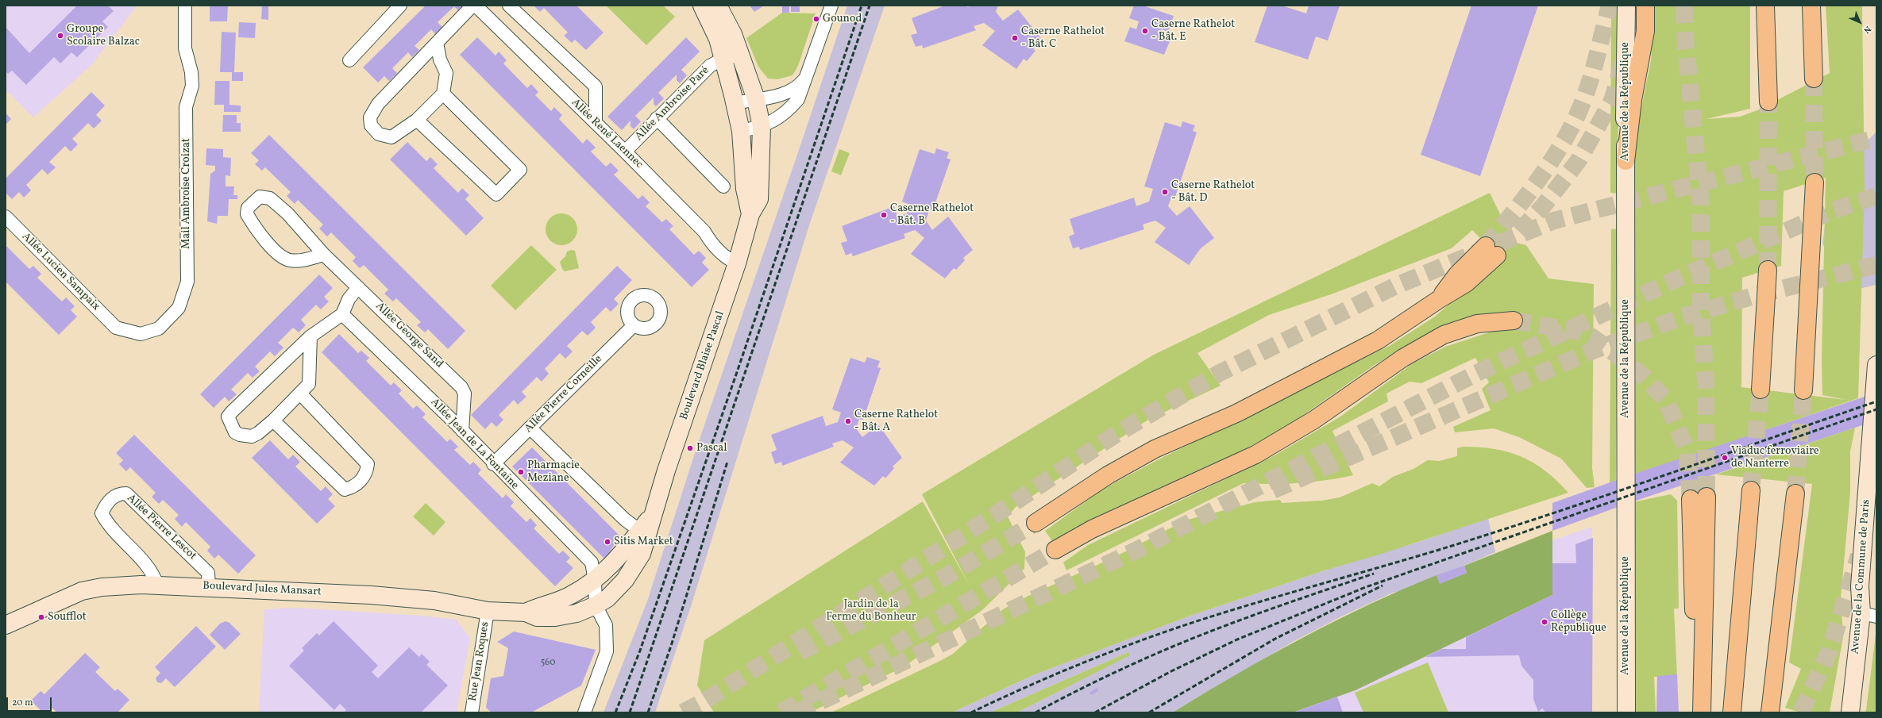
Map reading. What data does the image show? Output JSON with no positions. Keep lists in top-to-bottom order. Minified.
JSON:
{"streets":{"street":["Avenue de la République","Allée Ambroise Paré","Allée René Laennec","Mail Ambroise Croizat","Allée Lucien Sampaix","Allée George Sand","Boulevard Blaise Pascal","Allée Pierre Corneille","Allée Jean de La Fontaine","Allée Pierre Lescot","Avenue de la Commune de Paris","Boulevard Jules Mansart","Rue Jean Roques"]},"crossings":[["Allée Ambroise Paré","Allée René Laennec"],["Allée Ambroise Paré","Boulevard Blaise Pascal"],["Allée René Laennec","Boulevard Blaise Pascal"],["Mail Ambroise Croizat","Allée Lucien Sampaix"],["Allée George Sand","Allée Jean de La Fontaine"],["Boulevard Blaise Pascal","Allée Jean de La Fontaine"],["Boulevard Blaise Pascal","Boulevard Jules Mansart"],["Allée Pierre Corneille","Allée Jean de La Fontaine"],["Allée Jean de La Fontaine","Boulevard Jules Mansart"],["Allée Pierre Lescot","Boulevard Jules Mansart"],["Boulevard Jules Mansart","Rue Jean Roques"]],"parks":["Jardin de la Ferme du Bonheur"],"places":["Gounod","Caserne Rathelot - Bât. E","Groupe Scolaire Balzac","Caserne Rathelot - Bât. C","Caserne Rathelot - Bât. D","Caserne Rathelot - Bât. B","Caserne Rathelot - Bât. A","Pascal","Viaduc ferroviaire de Nanterre","Pharmacie Meziane","Sitis Market","Soufflot","Collège République"],"house_numbers":["560"],"scale_bar":"20 m","north":"bottom right"}
